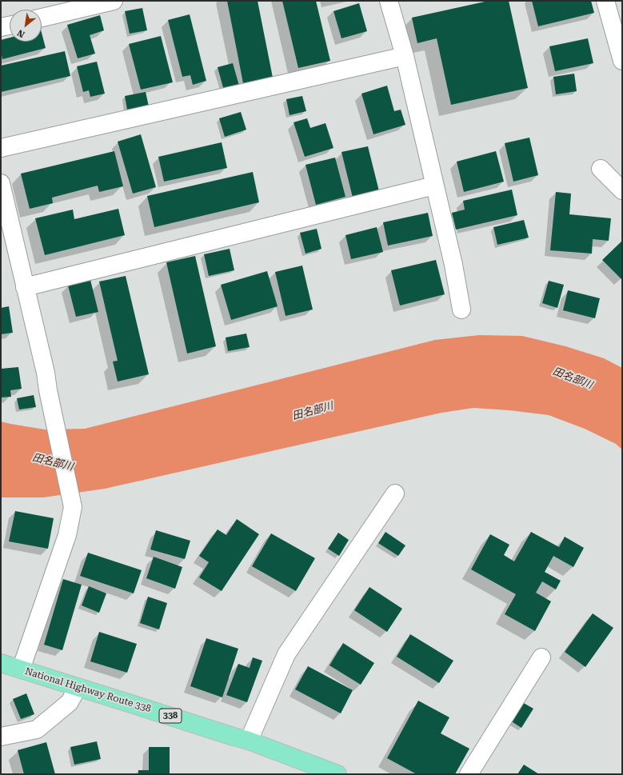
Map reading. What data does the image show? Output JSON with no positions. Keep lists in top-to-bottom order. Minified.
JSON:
{"streets":{"highway":["National Highway Route 338","338"]},"water":["田名部川"],"north":"bottom left"}
